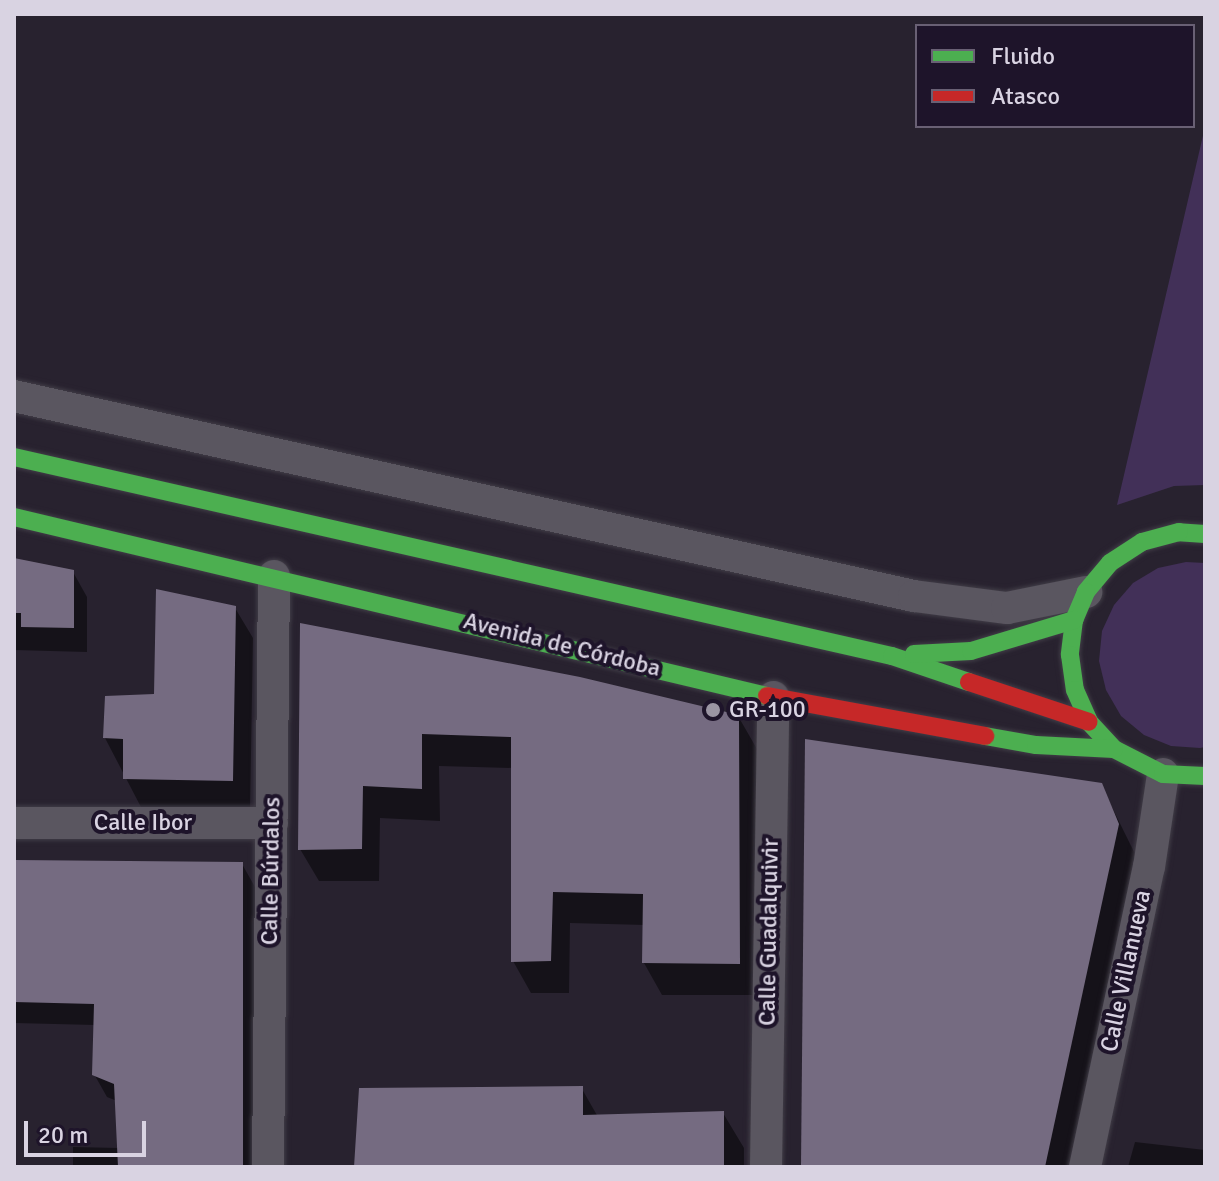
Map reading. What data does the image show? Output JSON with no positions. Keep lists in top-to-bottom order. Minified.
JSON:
{"streets":{"street":["Avenida de Córdoba","Calle Ibor","Calle Búrdalos","Calle Guadalquivir","Calle Villanueva"]},"crossings":[["Avenida de Córdoba","Calle Búrdalos"],["Avenida de Córdoba","Calle Guadalquivir"],["Calle Ibor","Calle Búrdalos"]],"places":["GR-100"],"legend":["Fluido","Atasco"],"scale_bar":"20 m"}
